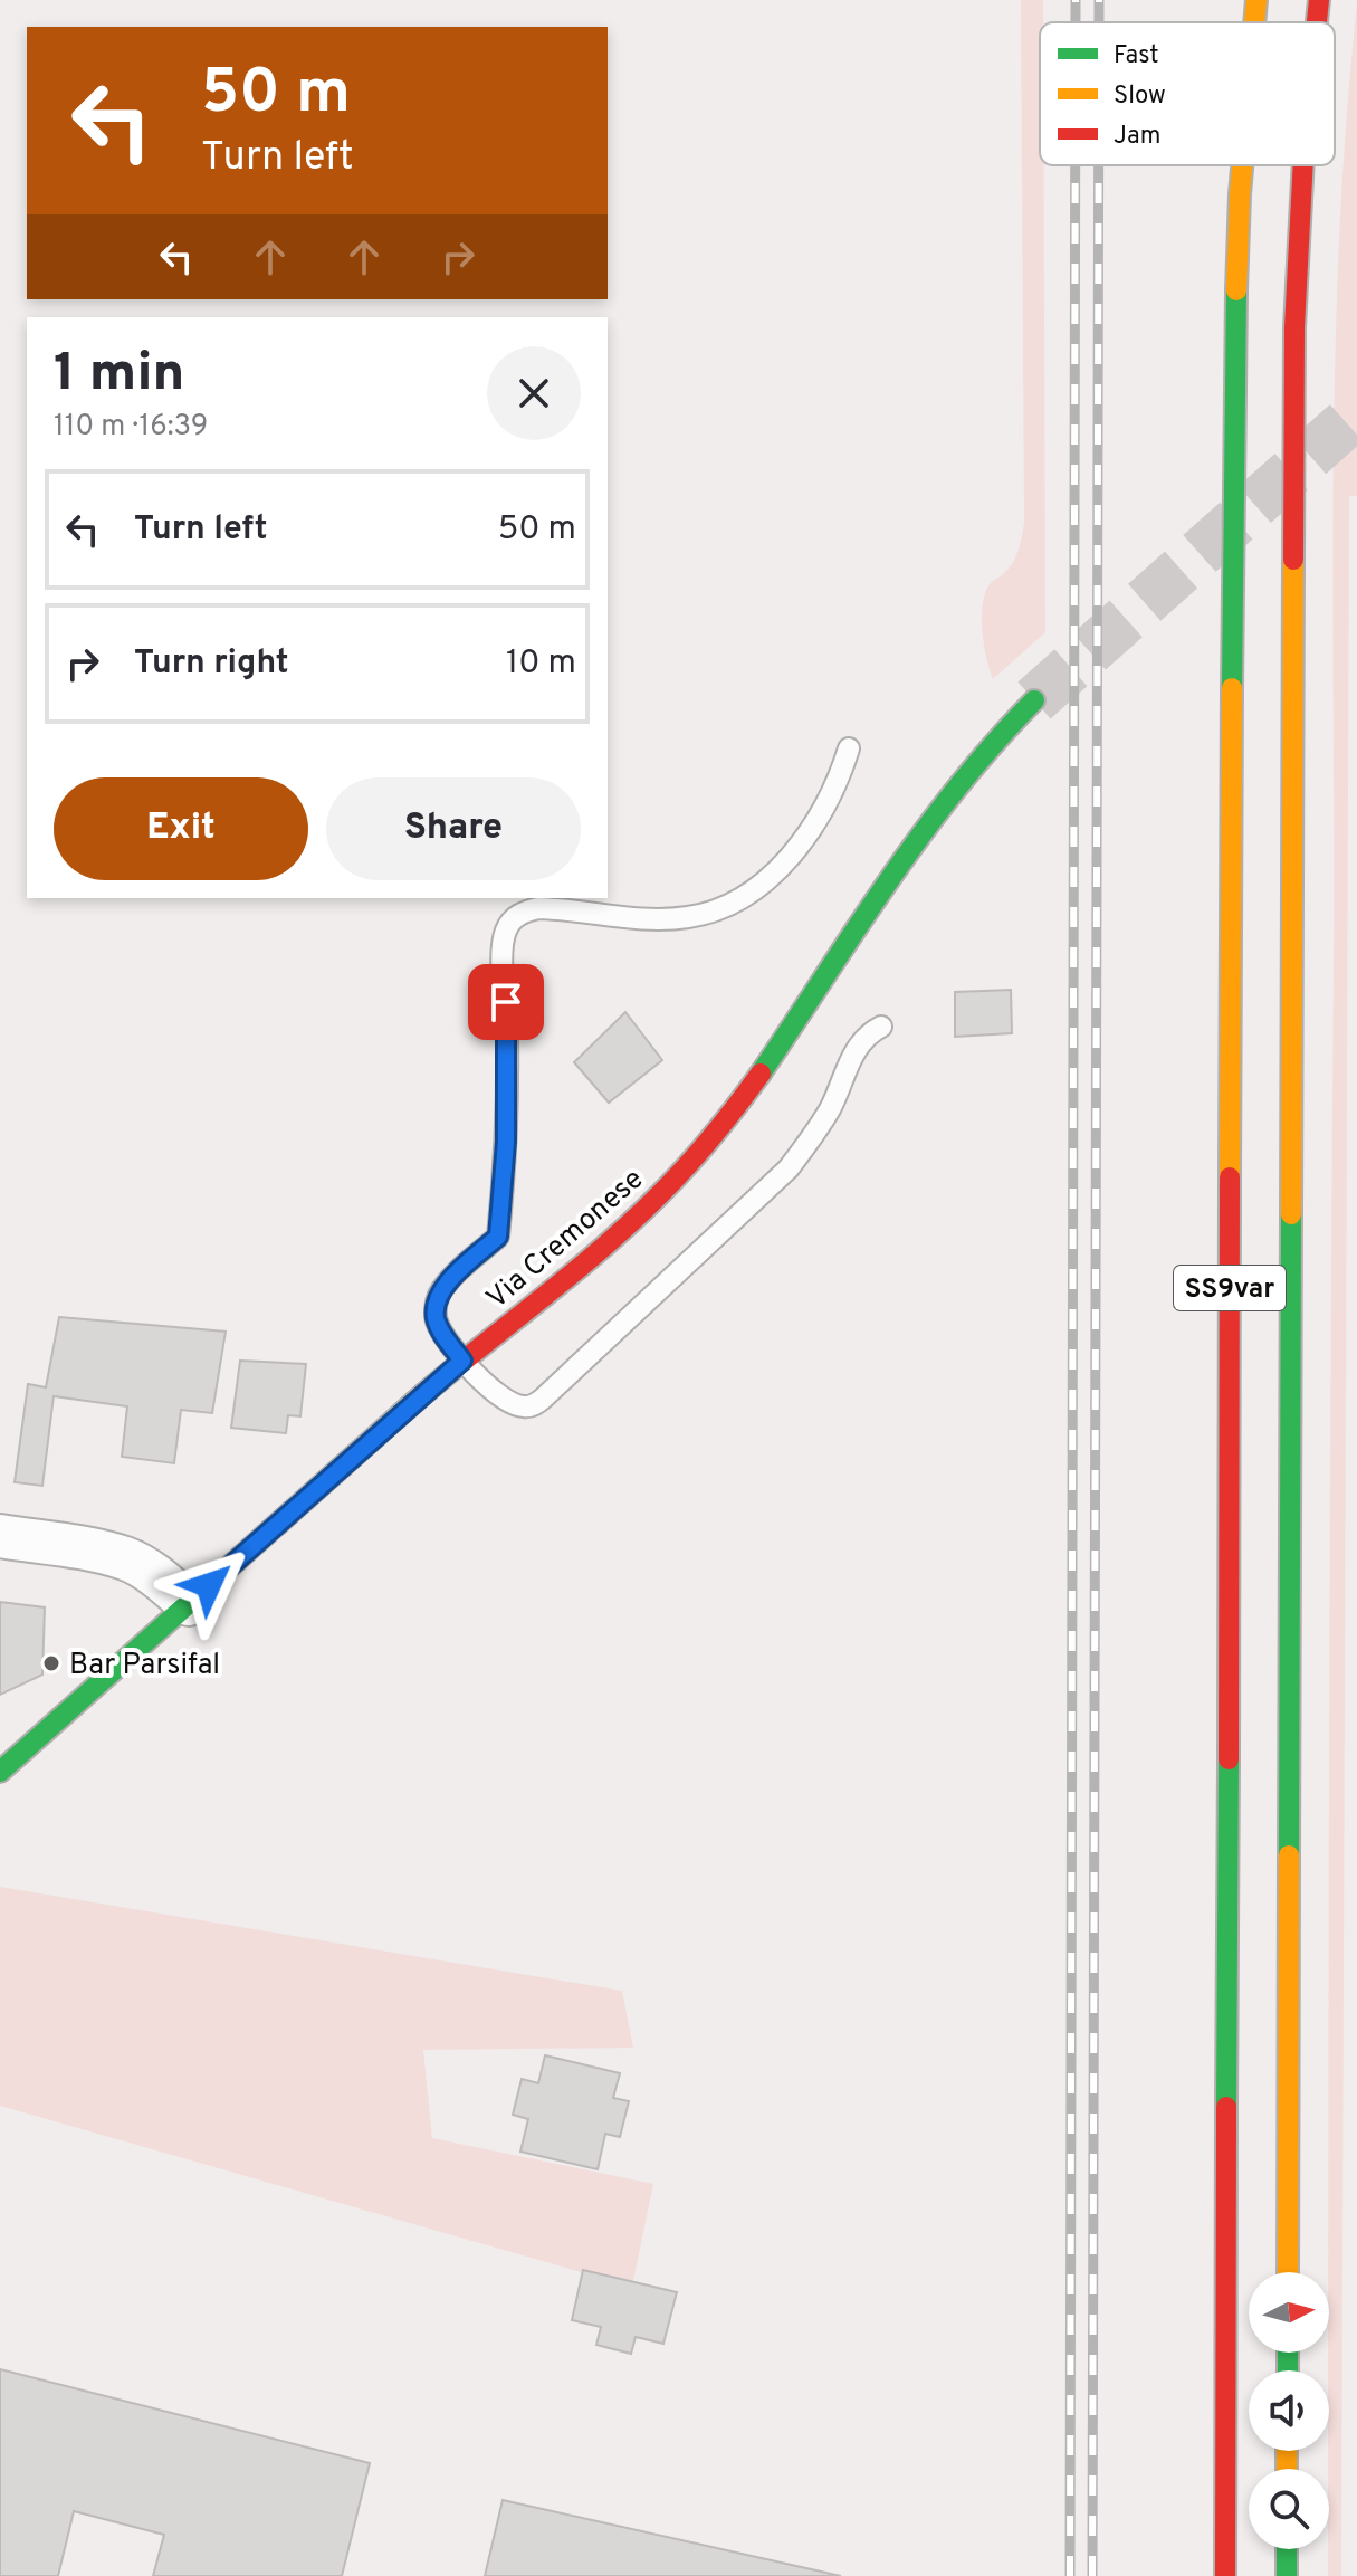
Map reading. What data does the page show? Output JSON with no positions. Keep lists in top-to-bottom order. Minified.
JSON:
{"streets":{"main road":["Via Cremonese","SS9var"]},"places":["Bar Parsifal"],"legend":["Fast","Slow","Jam"],"north":"right","page":{"turn":["50 m","Turn left"],"heading":["1 min","110 m · 16:39"],"list":[{"name":"Turn left","value":"50 m"},{"name":"Turn right","value":"10 m"}],"buttons":["Exit","Share"]}}
